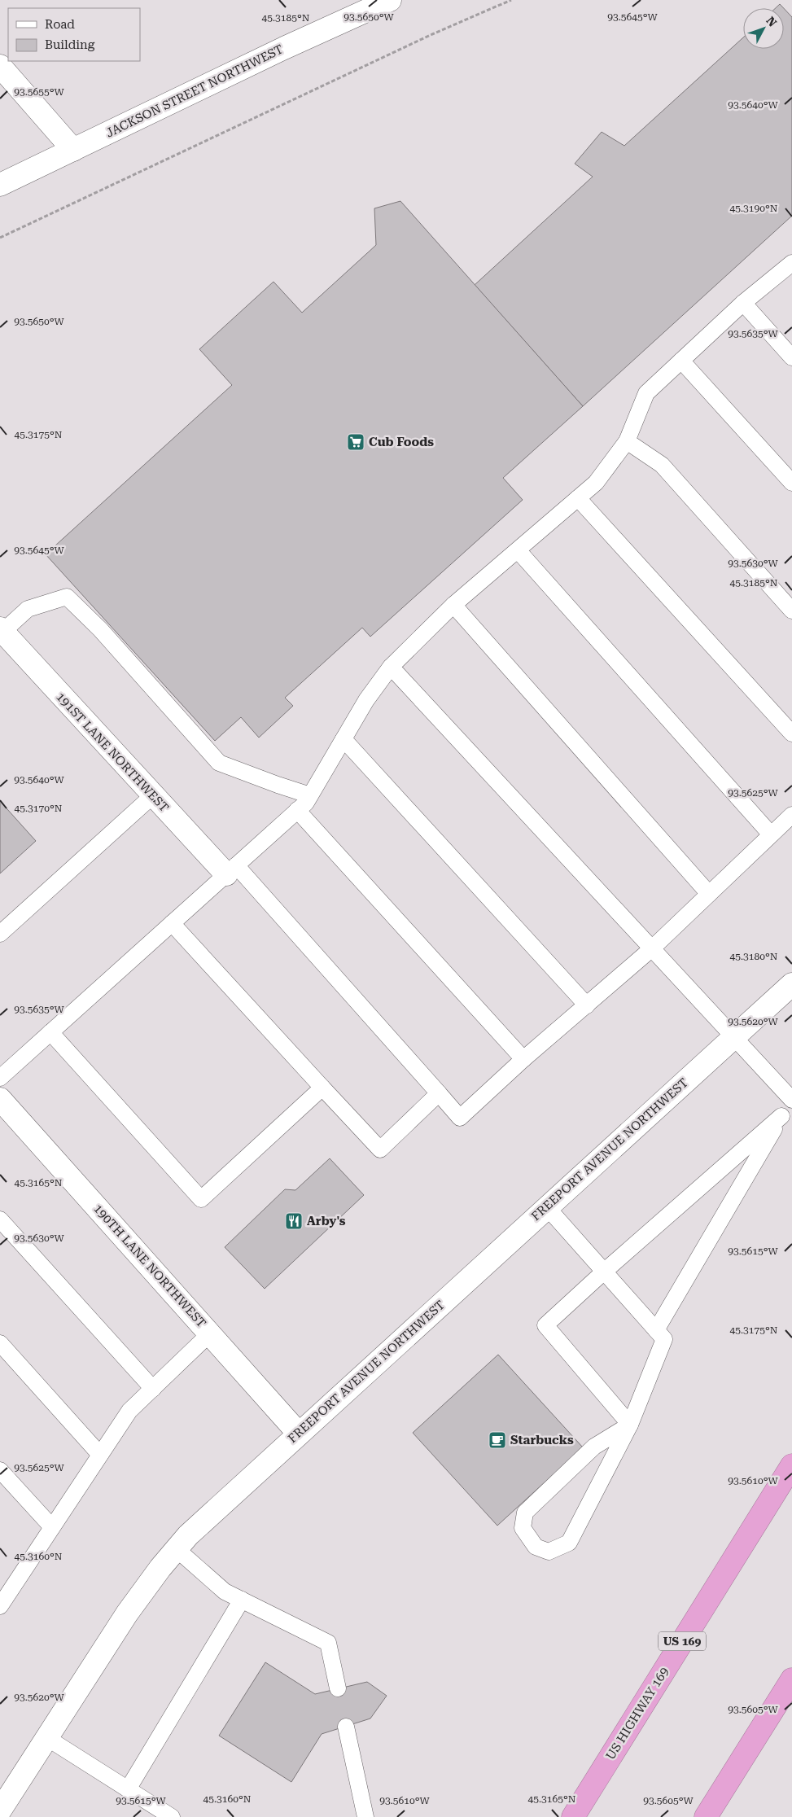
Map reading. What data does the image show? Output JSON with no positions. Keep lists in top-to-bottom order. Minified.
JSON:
{"streets":{"highway":["US 169","US HIGHWAY 169"],"street":["JACKSON STREET NORTHWEST","191ST LANE NORTHWEST","FREEPORT AVENUE NORTHWEST","190TH LANE NORTHWEST"]},"crossings":[["FREEPORT AVENUE NORTHWEST","190TH LANE NORTHWEST"]],"places":{"supermarket":["Cub Foods"],"restaurant":["Arby's"],"cafe":["Starbucks"]},"legend":["Road","Building"],"north":"top right","coordinates":["93.5650°W","93.5645°W","45.3185°N","93.5655°W","93.5640°W","45.3190°N","93.5635°W","45.3175°N","93.5630°W","93.5625°W","45.3170°N","45.3180°N","93.5620°W","45.3165°N","93.5615°W","93.5610°W","45.3160°N","93.5605°W"]}
